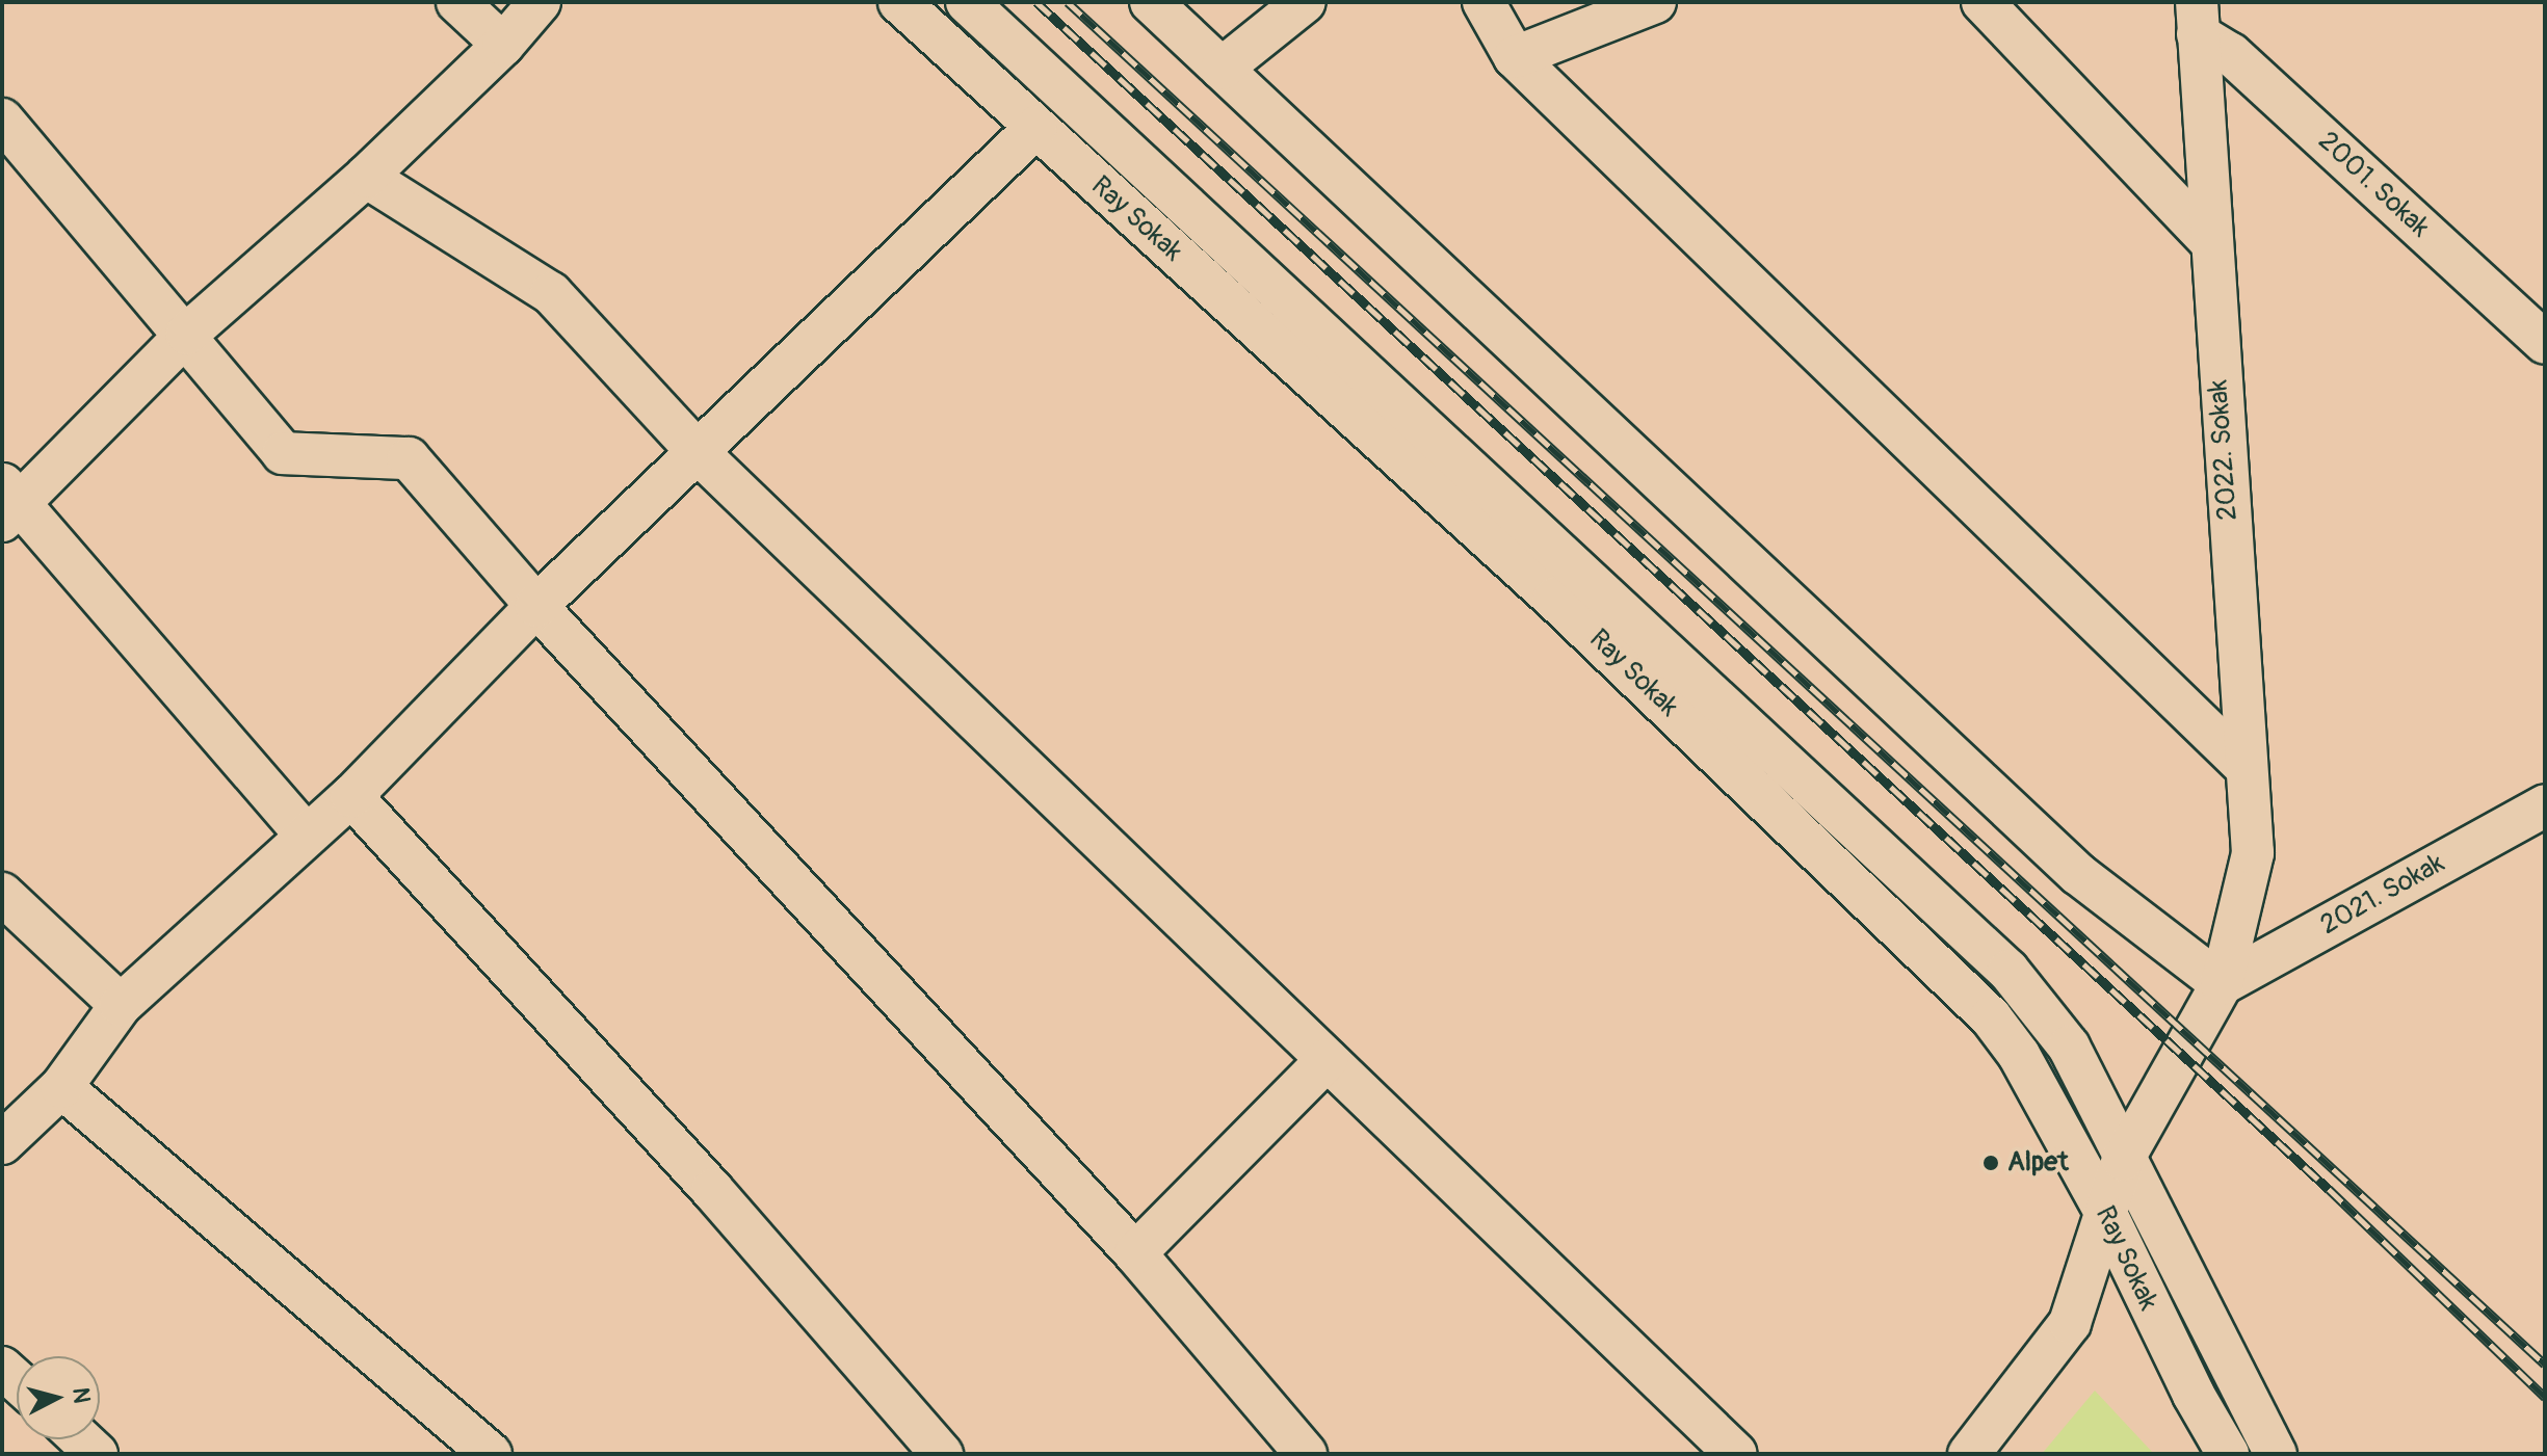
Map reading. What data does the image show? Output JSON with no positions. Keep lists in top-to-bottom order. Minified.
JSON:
{"streets":{"street":["2001. Sokak","Ray Sokak","2022. Sokak","2021. Sokak"]},"crossings":[["2001. Sokak","2022. Sokak"],["2022. Sokak","2021. Sokak"]],"places":["Alpet"],"north":"right"}
